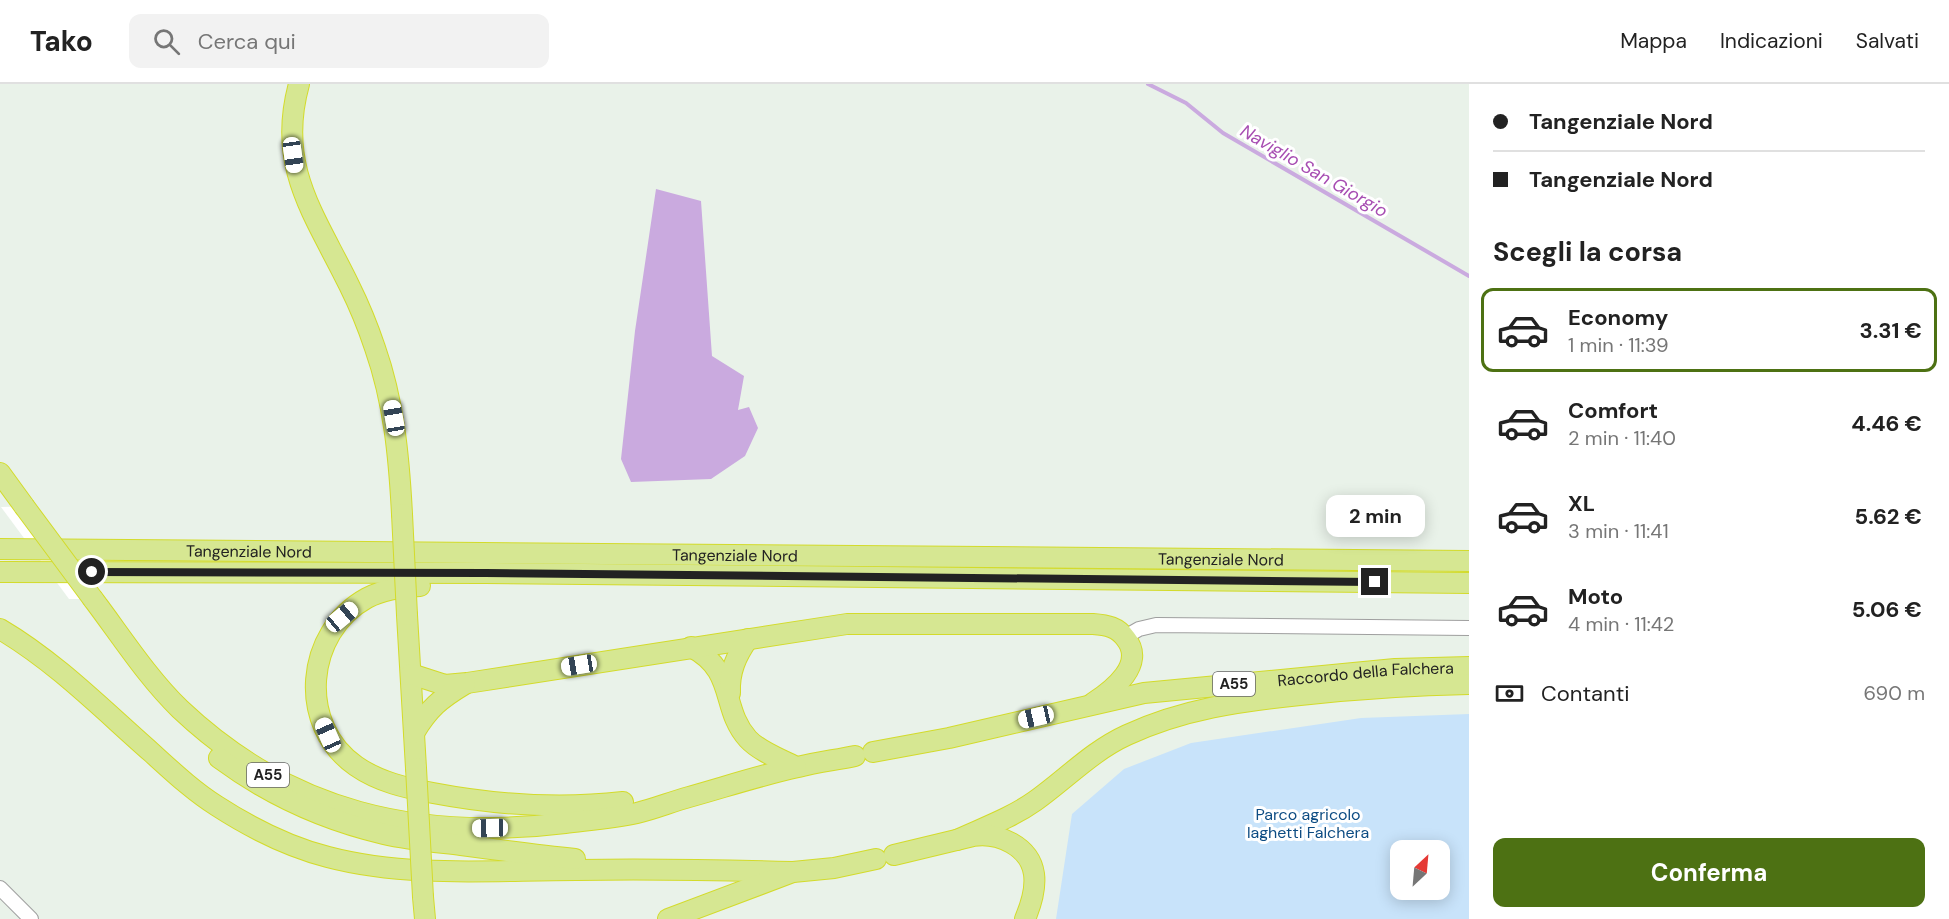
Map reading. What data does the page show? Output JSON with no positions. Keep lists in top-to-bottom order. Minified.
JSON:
{"streets":{"highway":["Tangenziale Nord","Raccordo della Falchera","A55"]},"crossings":[["Raccordo della Falchera","A55"]],"water":["Naviglio San Giorgio"],"parks":["Parco agricolo laghetti Falchera"],"north":"top right","page":{"header":"Tako","search":"Cerca qui","nav":["Mappa","Indicazioni","Salvati"],"banner":["Tangenziale Nord","Tangenziale Nord"],"heading":"Scegli la corsa","list":[{"name":"Economy","note":"1 min · 11:39","value":"3.31 €"},{"name":"Comfort","note":"2 min · 11:40","value":"4.46 €"},{"name":"XL","note":"3 min · 11:41","value":"5.62 €"},{"name":"Moto","note":"4 min · 11:42","value":"5.06 €"}],"bubble":"2 min","pay":["Contanti","690 m"],"buttons":"Conferma"}}
